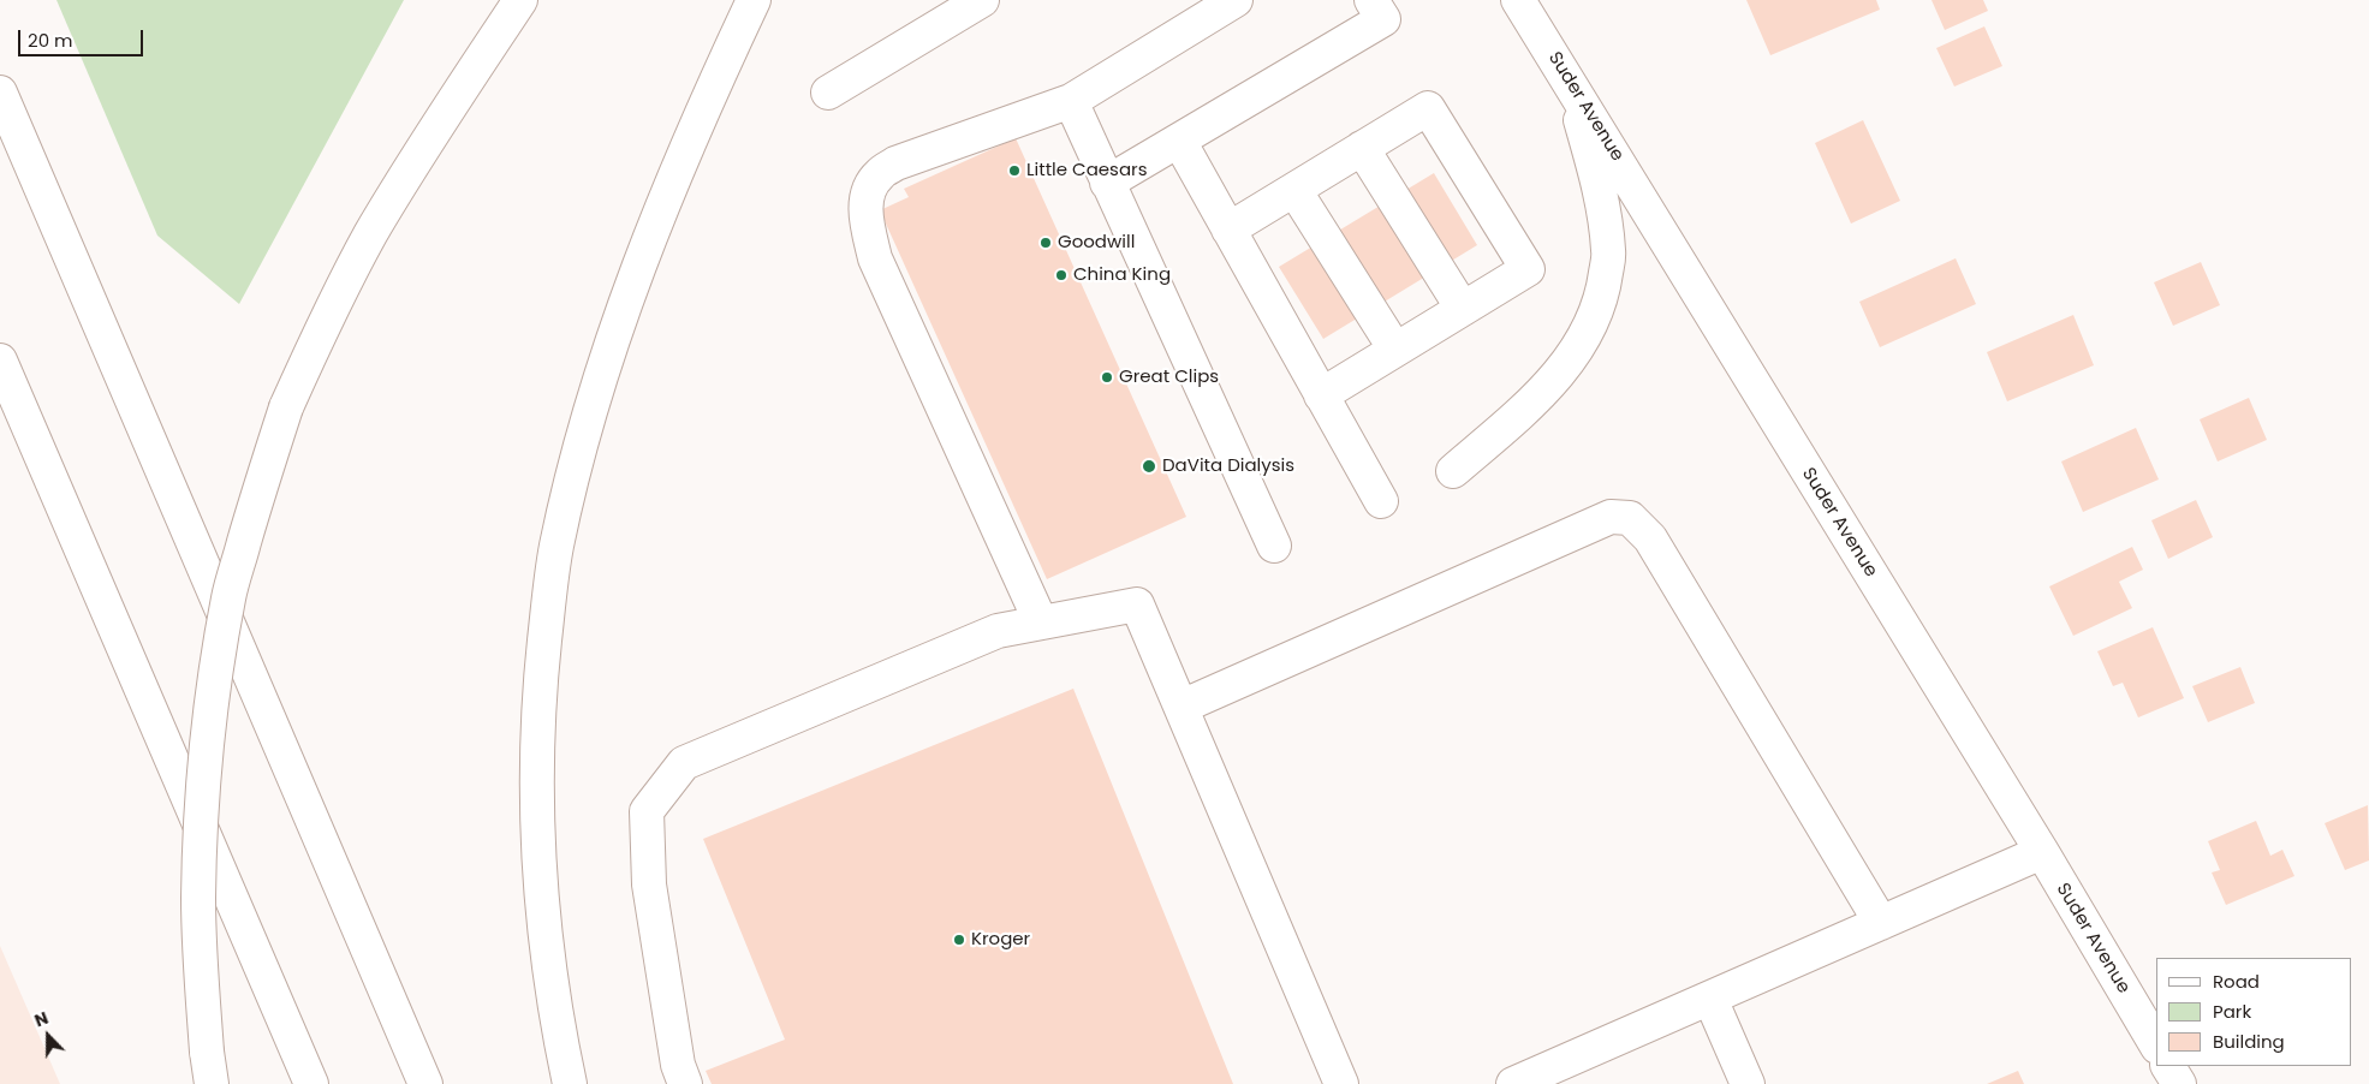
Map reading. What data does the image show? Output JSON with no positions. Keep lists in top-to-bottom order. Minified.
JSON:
{"streets":{"main road":["Suder Avenue"]},"places":["Little Caesars","Goodwill","China King","Great Clips","DaVita Dialysis","Kroger"],"legend":["Road","Park","Building"],"scale_bar":"20 m","north":"top"}
